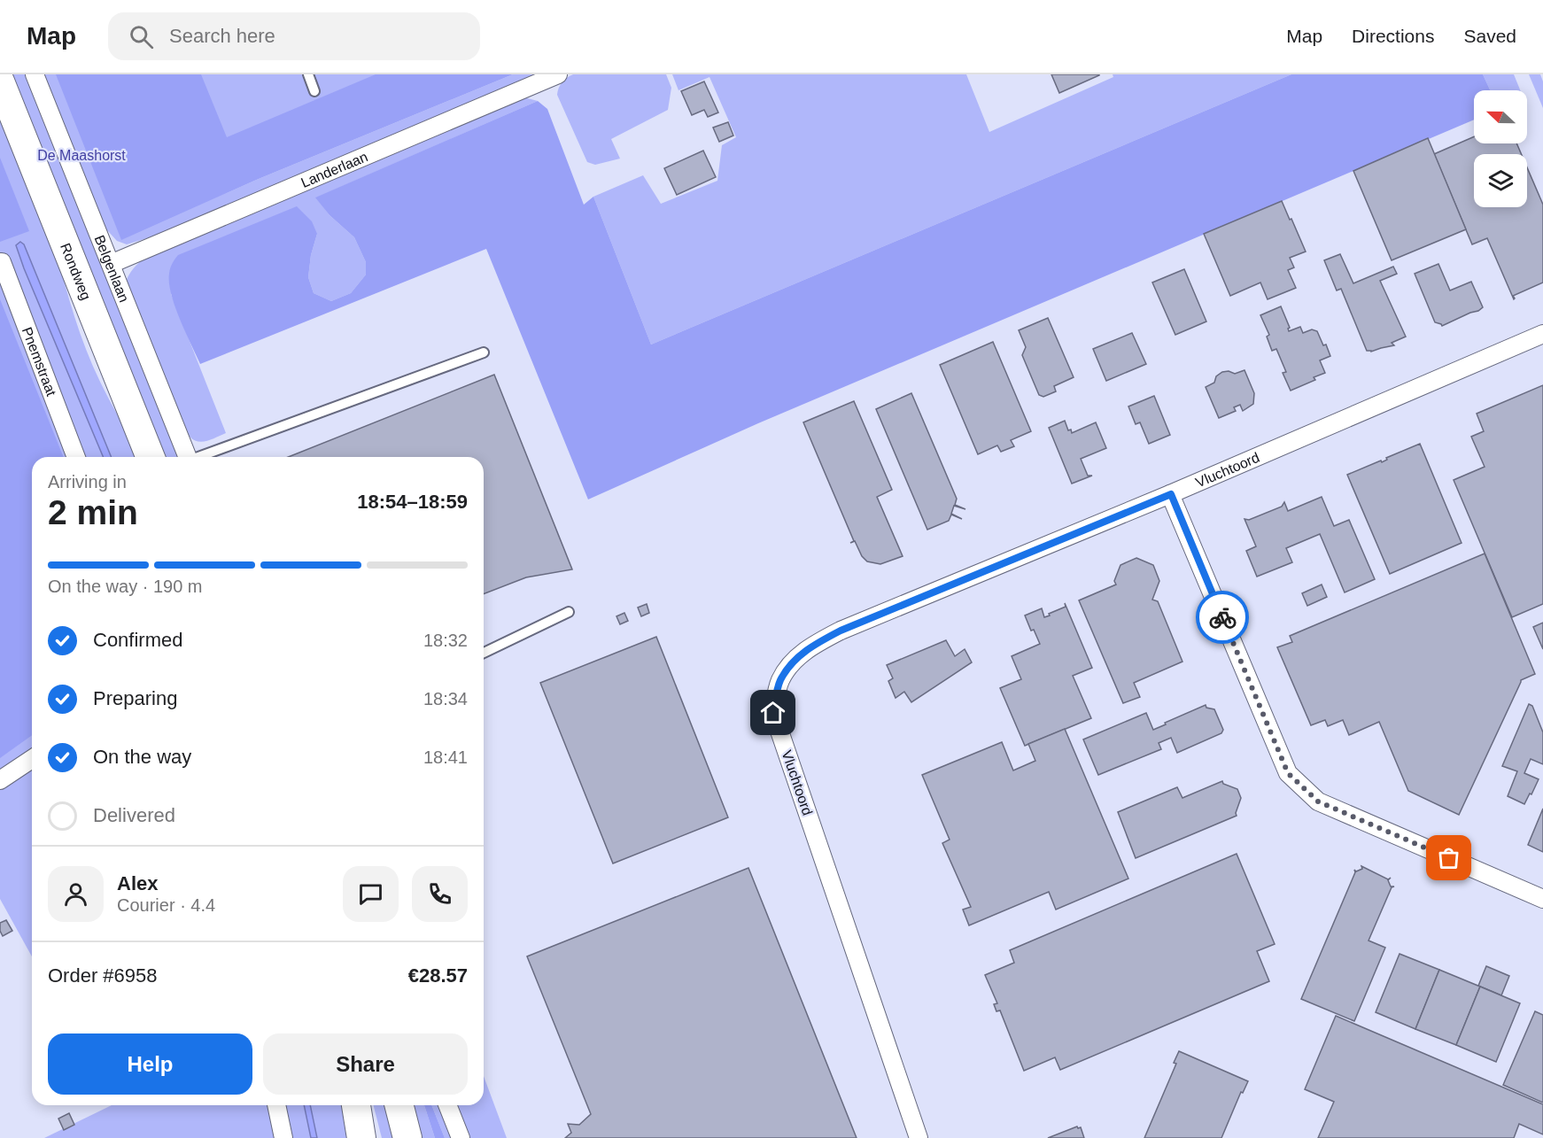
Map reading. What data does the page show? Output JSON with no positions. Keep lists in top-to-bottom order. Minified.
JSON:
{"streets":{"main road":["Rondweg"],"street":["Landerlaan","Belgenlaan","Pnemstraat","Vluchtoord"]},"crossings":[["Landerlaan","Belgenlaan"]],"parks":["De Maashorst"],"north":"left","page":{"header":"Map","search":"Search here","nav":["Map","Directions","Saved"],"heading":["2 min","Arriving in","18:54–18:59"],"panel":["Alex","Courier · 4.4","Order #6958","€28.57"],"bar":"On the way · 190 m","list":[["Confirmed","18:32"],["Preparing","18:34"],["On the way","18:41"],"Delivered"],"buttons":["Help","Share"]}}
